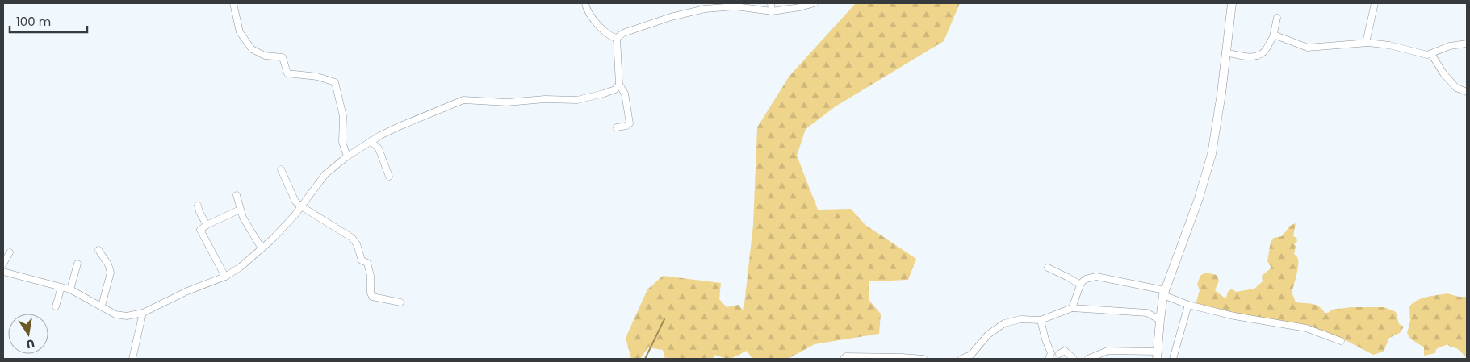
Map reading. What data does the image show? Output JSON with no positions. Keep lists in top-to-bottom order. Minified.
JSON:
{"scale_bar":"100 m","north":"bottom"}
